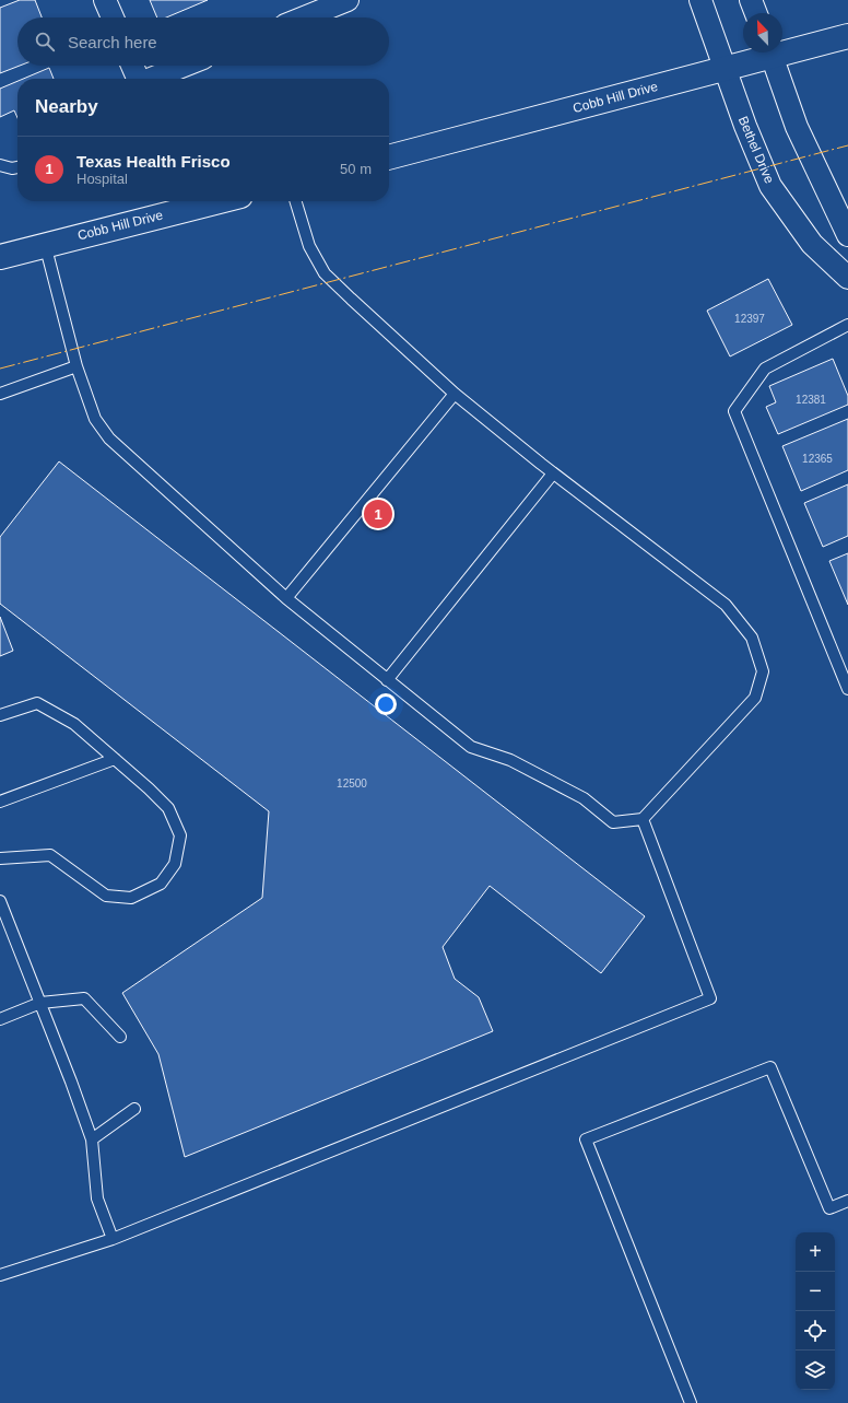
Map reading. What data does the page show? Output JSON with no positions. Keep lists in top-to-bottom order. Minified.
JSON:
{"streets":{"street":["Cobb Hill Drive","Bethel Drive"]},"crossings":[["Cobb Hill Drive","Bethel Drive"]],"house_numbers":["12397","12381","12365","12500"],"north":"top left","page":{"search":"Search here","heading":"Nearby","list":[{"mark":"1","name":"Texas Health Frisco","note":"Hospital","value":"50 m"}],"pins":"1","map_buttons":["+","−"]}}
